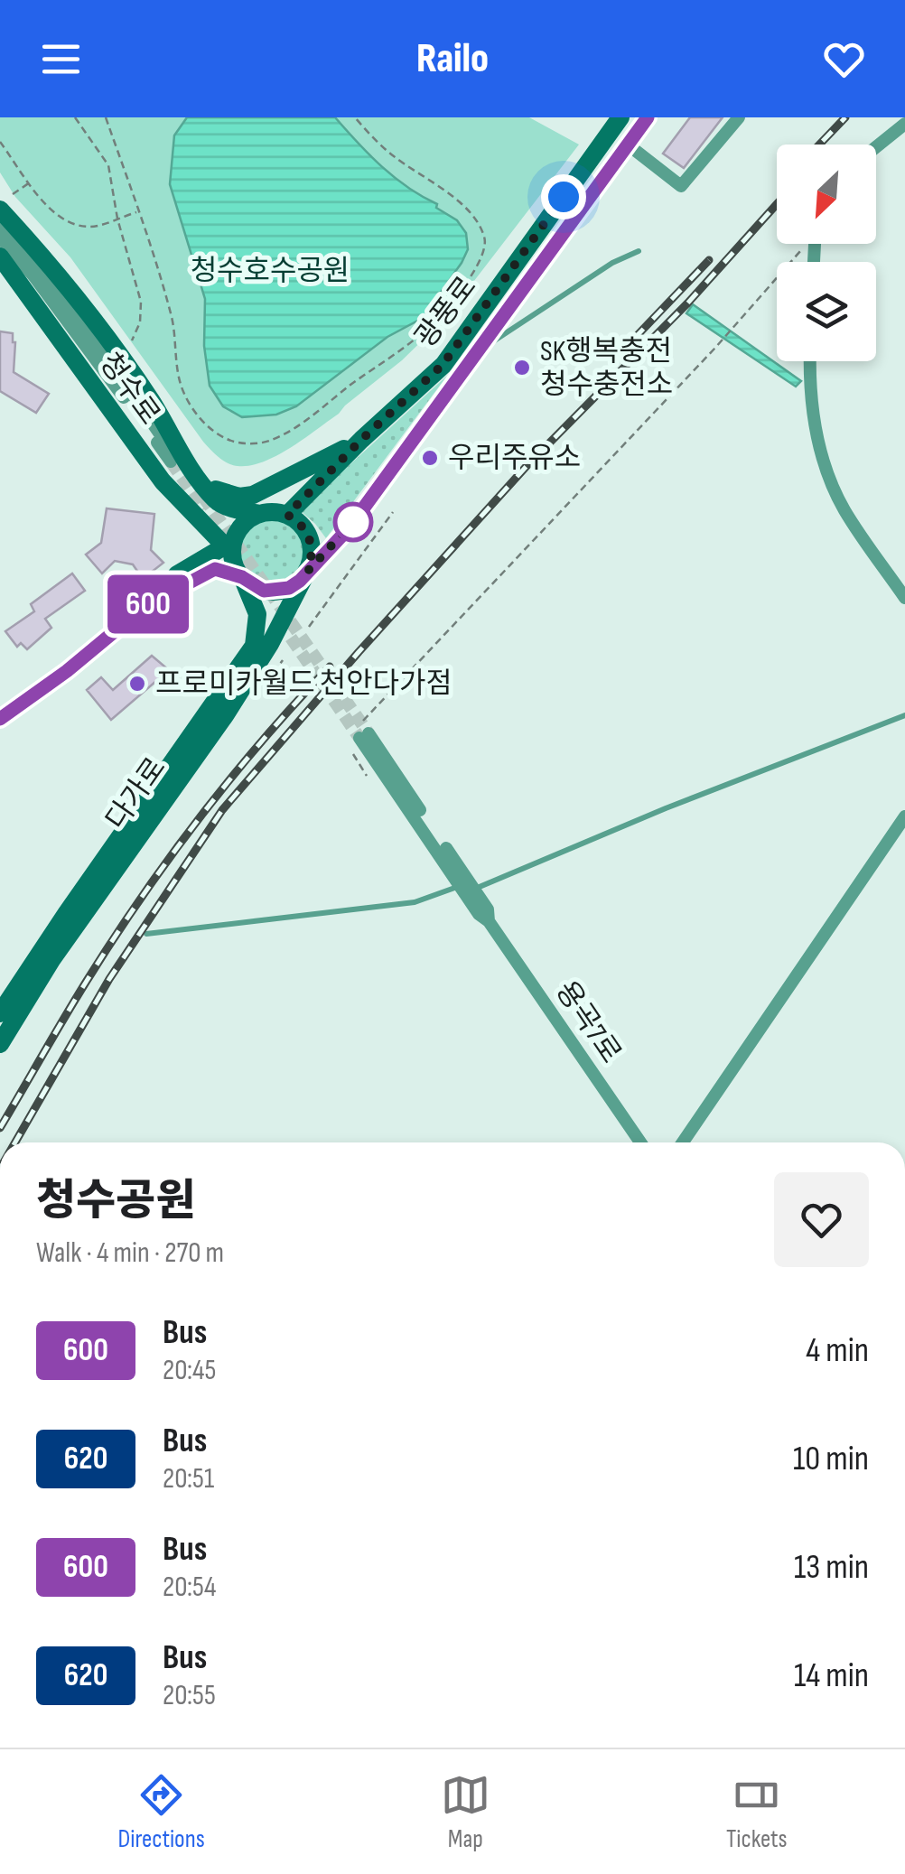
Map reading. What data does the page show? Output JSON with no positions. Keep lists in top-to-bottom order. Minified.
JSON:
{"streets":{"street":["광풍로","청수로","다가로","용곡7로"]},"crossings":[["광풍로","청수로"],["광풍로","다가로"],["청수로","다가로"]],"parks":["청수호수공원"],"places":["SK행복충전 청수충전소","우리주유소","프로미카월드 천안다가점"],"lines":["bus line 600"],"north":"bottom left","page":{"header":"Railo","on_map":"600","heading":["청수공원","Walk · 4 min · 270 m"],"list":[{"mark":"600","name":"Bus","note":"20:45","value":"4 min"},{"mark":"620","name":"Bus","note":"20:51","value":"10 min"},{"mark":"600","name":"Bus","note":"20:54","value":"13 min"},{"mark":"620","name":"Bus","note":"20:55","value":"14 min"}],"tabs":["Directions","Map","Tickets"]}}
